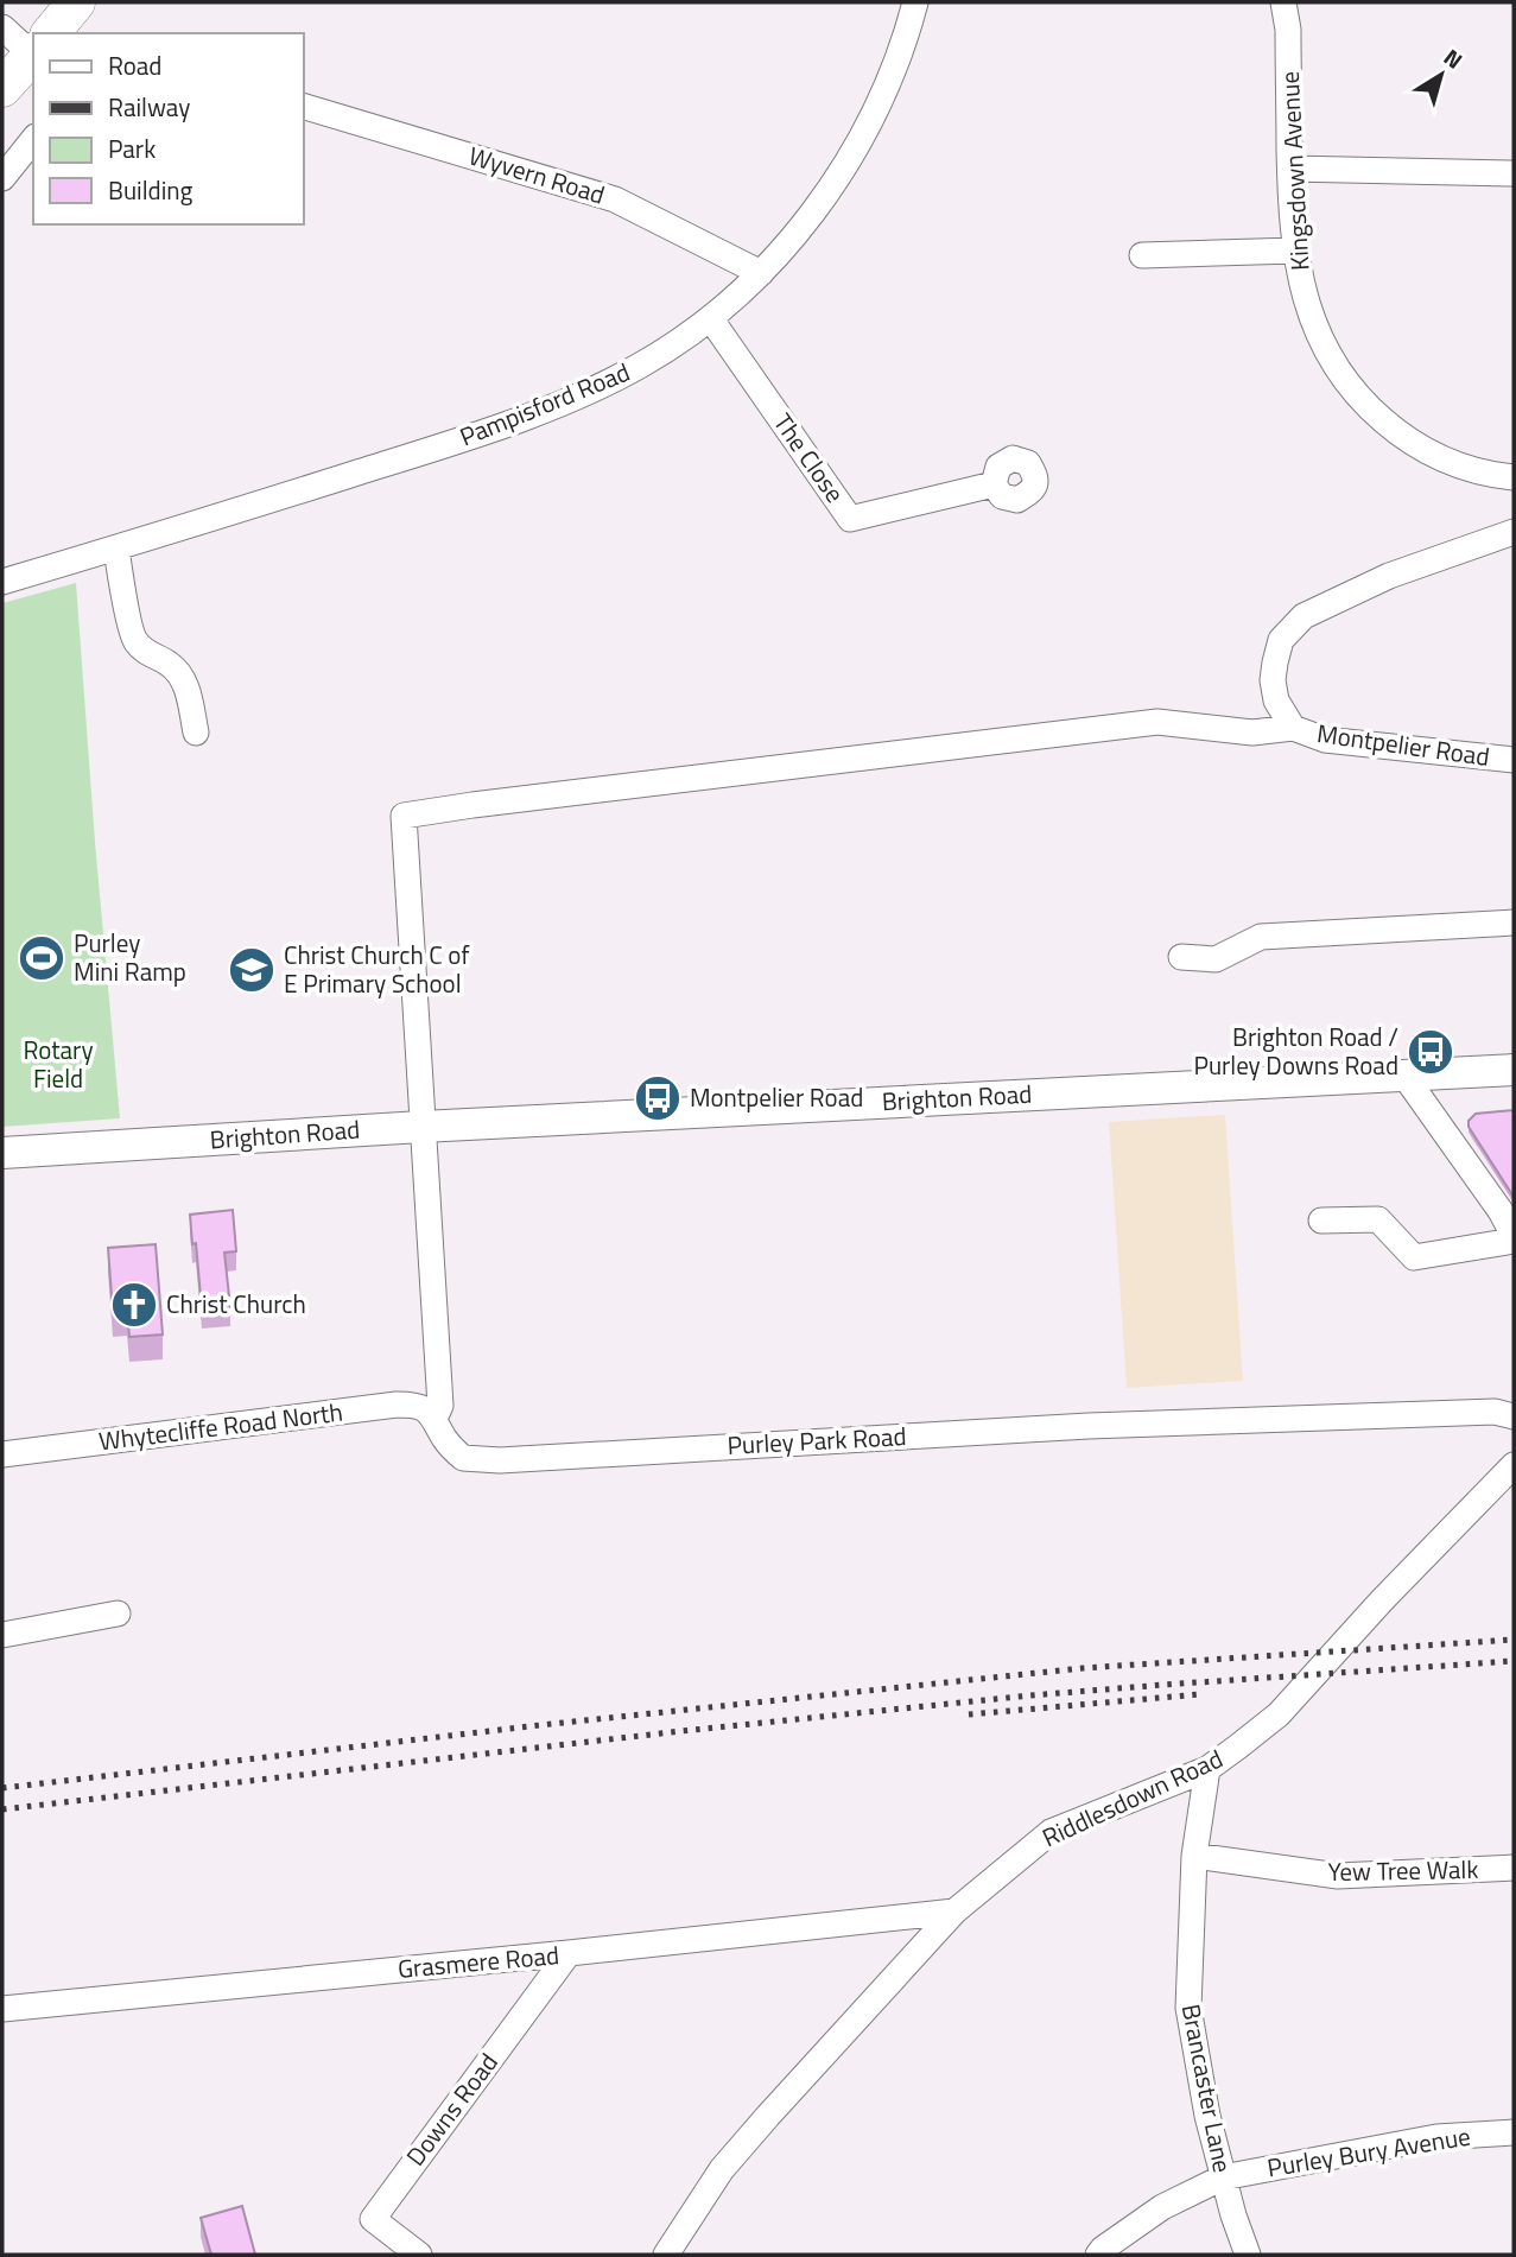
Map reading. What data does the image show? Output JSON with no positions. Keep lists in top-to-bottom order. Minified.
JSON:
{"streets":{"main road":["Brighton Road"],"street":["Kingsdown Avenue","Wyvern Road","Pampisford Road","The Close","Montpelier Road","Whytecliffe Road North","Purley Park Road","Riddlesdown Road","Yew Tree Walk","Grasmere Road","Brancaster Lane","Downs Road","Purley Bury Avenue"]},"crossings":[["Wyvern Road","Pampisford Road"],["Pampisford Road","The Close"],["Montpelier Road","Brighton Road"],["Whytecliffe Road North","Purley Park Road"],["Riddlesdown Road","Grasmere Road"],["Riddlesdown Road","Brancaster Lane"],["Yew Tree Walk","Brancaster Lane"],["Grasmere Road","Downs Road"],["Brancaster Lane","Purley Bury Avenue"]],"parks":["Rotary Field"],"places":{"sports":["Purley Mini Ramp"],"school or university":["Christ Church C of E Primary School"],"bus stop":["Brighton Road / Purley Downs Road","Montpelier Road"],"church":["Christ Church"]},"legend":["Road","Railway","Park","Building"],"north":"top right"}
